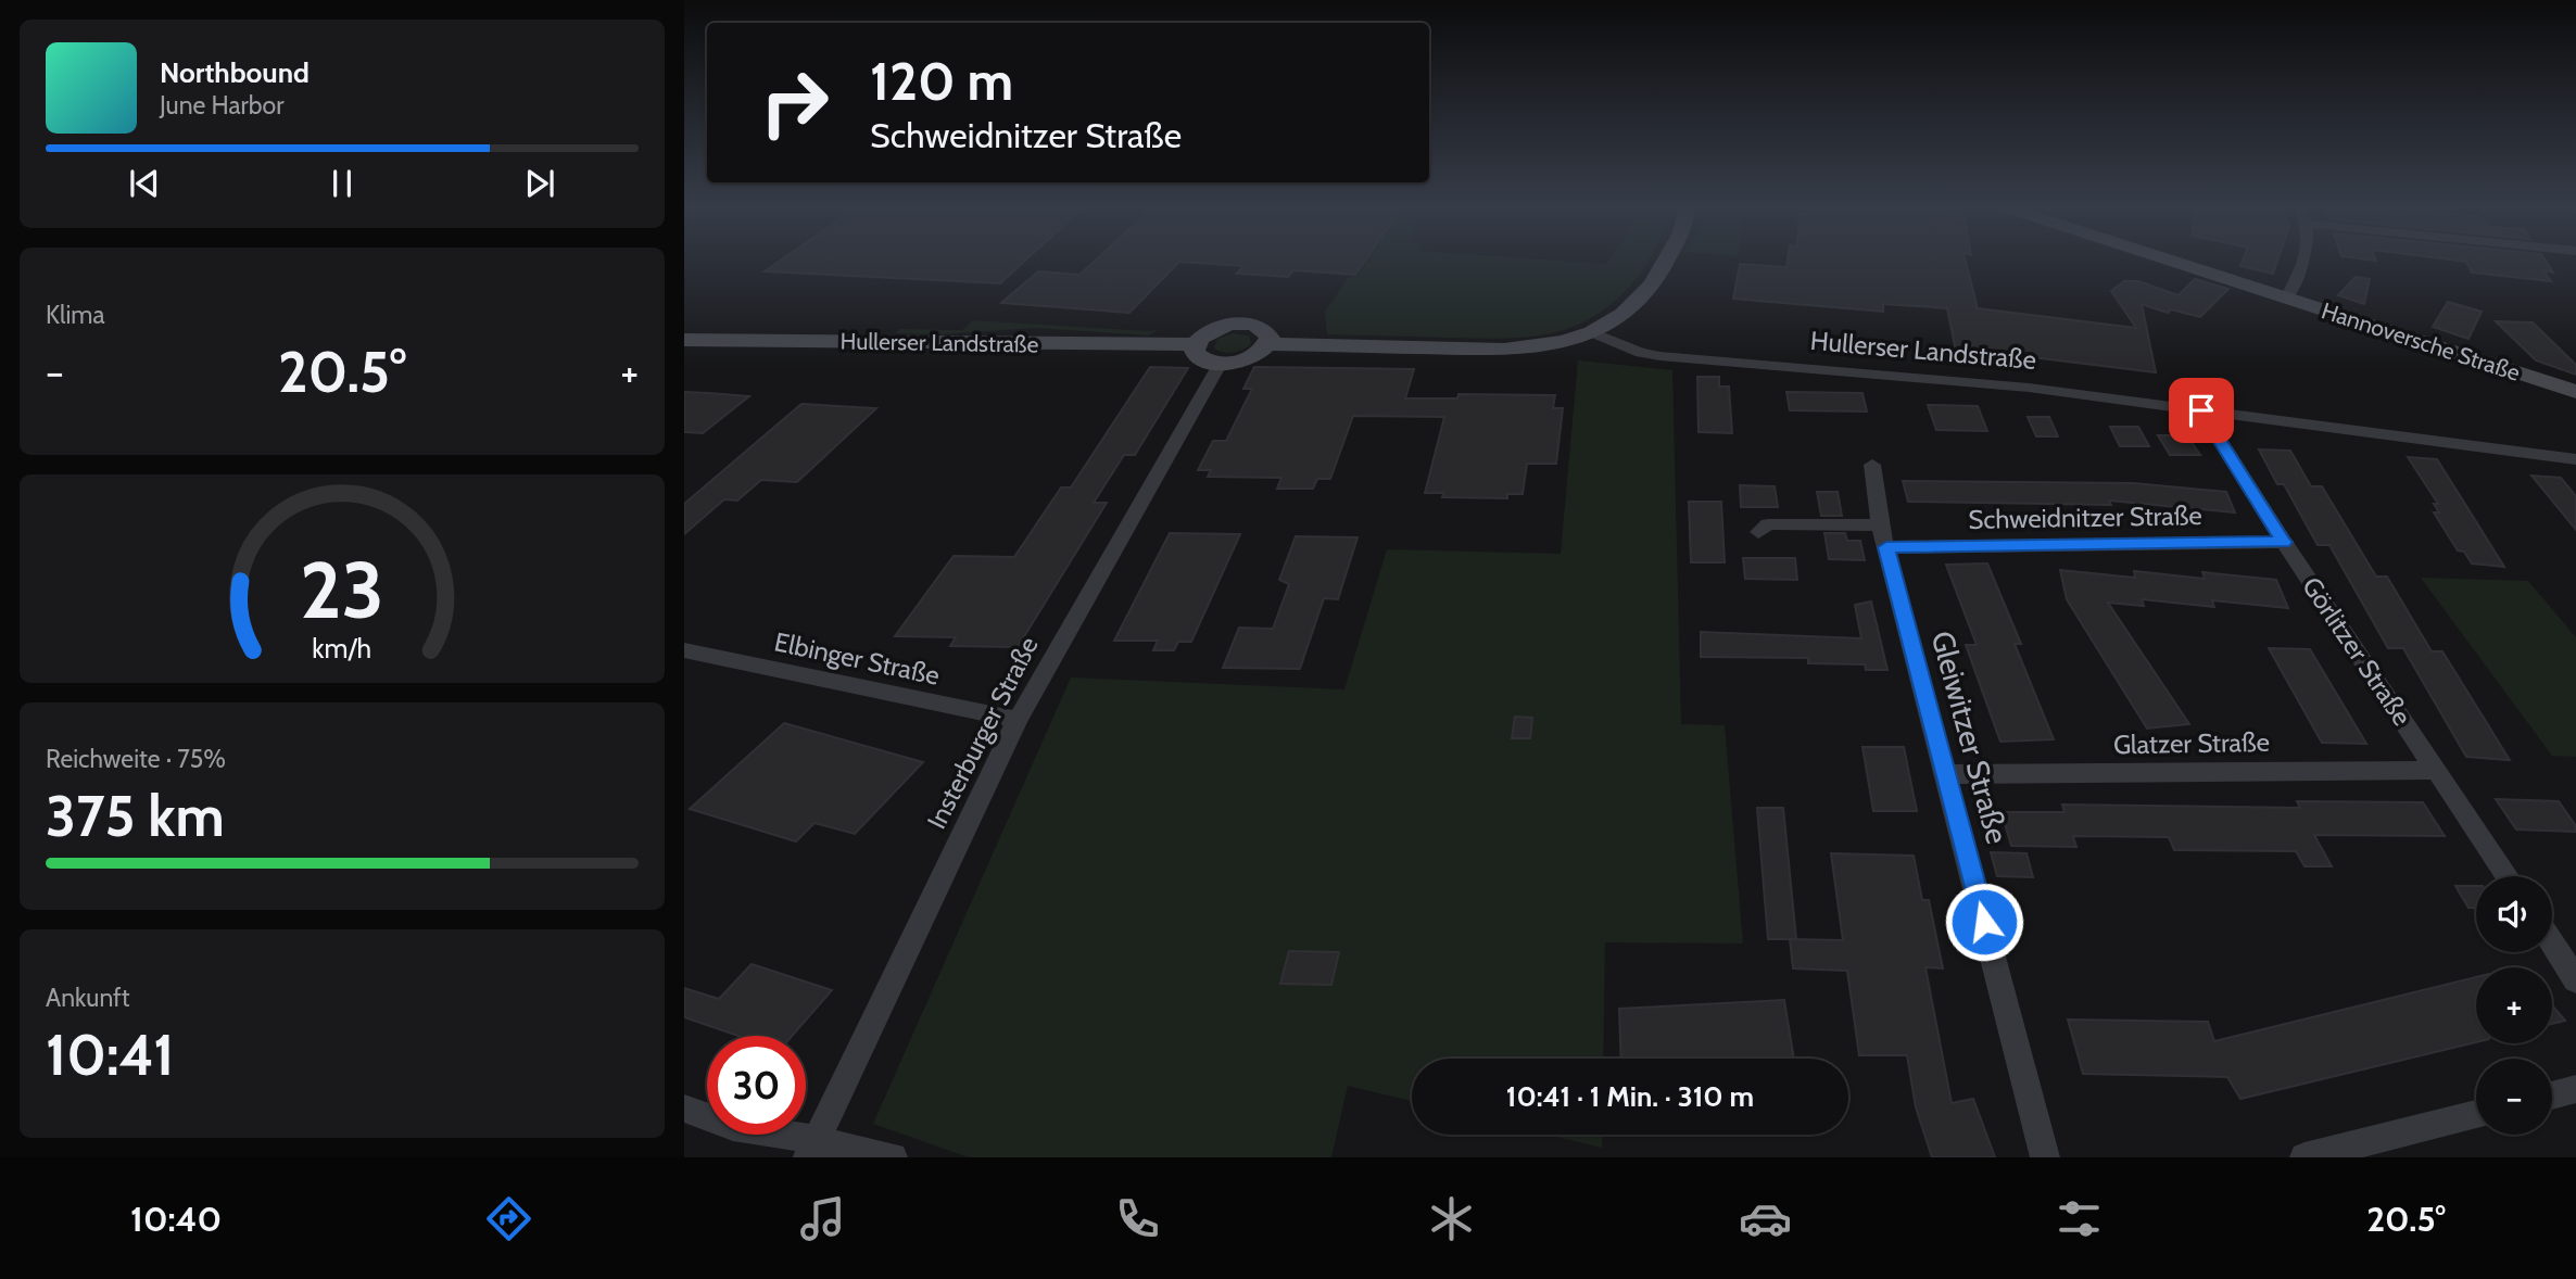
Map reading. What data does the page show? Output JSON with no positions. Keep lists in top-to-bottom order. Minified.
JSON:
{"streets":{"street":["Hannoversche Straße","Hullerser Landstraße","Schweidnitzer Straße","Görlitzer Straße","Elbinger Straße","Insterburger Straße","Gleiwitzer Straße","Glatzer Straße"]},"crossings":[["Hullerser Landstraße","Görlitzer Straße"],["Schweidnitzer Straße","Görlitzer Straße"],["Schweidnitzer Straße","Gleiwitzer Straße"],["Görlitzer Straße","Glatzer Straße"],["Elbinger Straße","Insterburger Straße"],["Gleiwitzer Straße","Glatzer Straße"]],"page":{"turn":["120 m","Schweidnitzer Straße"],"song":["Northbound","June Harbor"],"tile":["Klima",["Reichweite · 75%","375 km"],["Ankunft","10:41"]],"heat":["−","20.5°","+"],"map_buttons":["+","−"],"limit":"30","trip":"10:41 · 1 Min. · 310 m","tabs":["10:40","20.5°"],"gauge":["23","km/h"]}}
